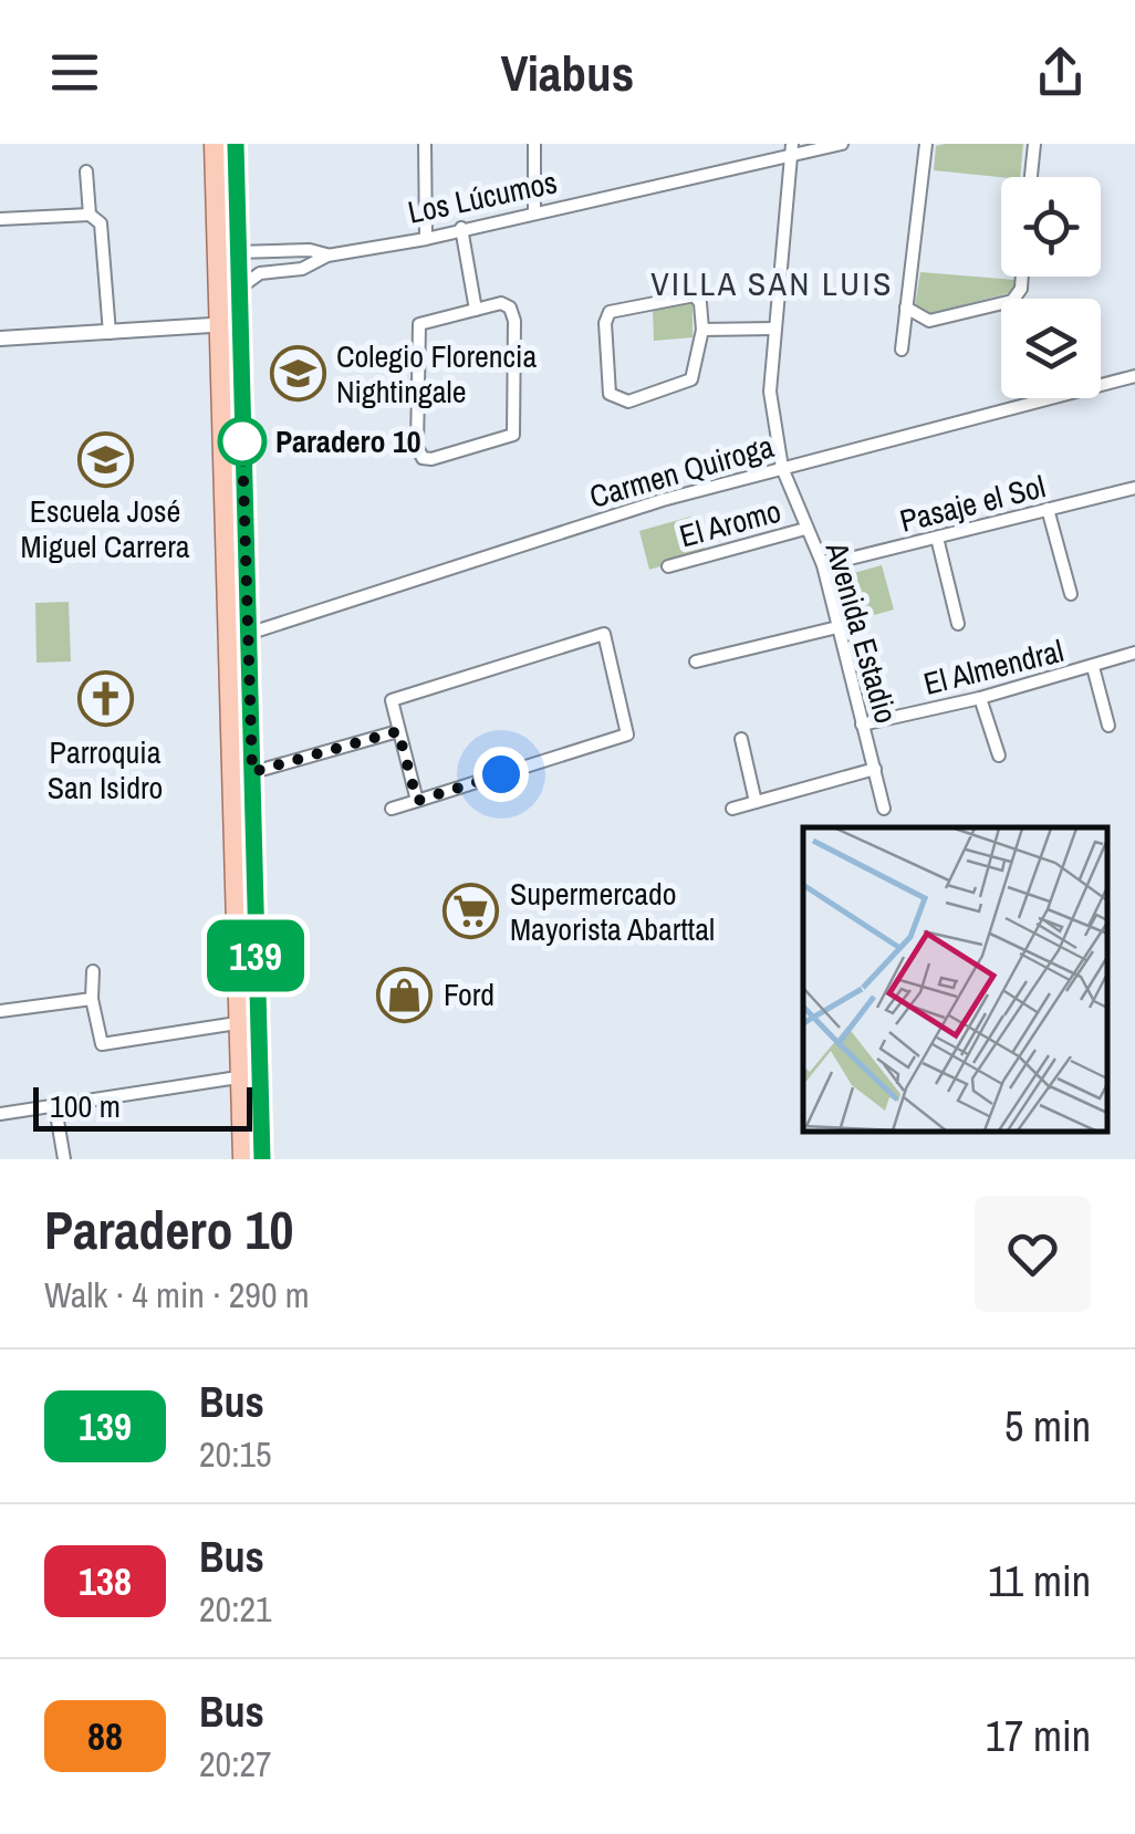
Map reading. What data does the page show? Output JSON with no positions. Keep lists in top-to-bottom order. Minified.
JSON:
{"streets":{"street":["Los Lúcumos","Carmen Quiroga","Pasaje el Sol","El Aromo","Avenida Estadio","El Almendral"]},"crossings":[["Los Lúcumos","Avenida Estadio"],["Carmen Quiroga","Avenida Estadio"],["Pasaje el Sol","Avenida Estadio"],["El Aromo","Avenida Estadio"],["Avenida Estadio","El Almendral"]],"districts":["VILLA SAN LUIS"],"places":{"school or university":["Colegio Florencia Nightingale","Escuela José Miguel Carrera"],"other":["Paradero 10"],"church":["Parroquia San Isidro"],"supermarket":["Supermercado Mayorista Abarttal"],"shop":["Ford"]},"lines":["bus line 139"],"scale_bar":"100 m","page":{"header":"Viabus","on_map":"139","scale":"100 m","heading":["Paradero 10","Walk · 4 min · 290 m"],"list":[{"mark":"139","name":"Bus","note":"20:15","value":"5 min"},{"mark":"138","name":"Bus","note":"20:21","value":"11 min"},{"mark":"88","name":"Bus","note":"20:27","value":"17 min"}]}}
